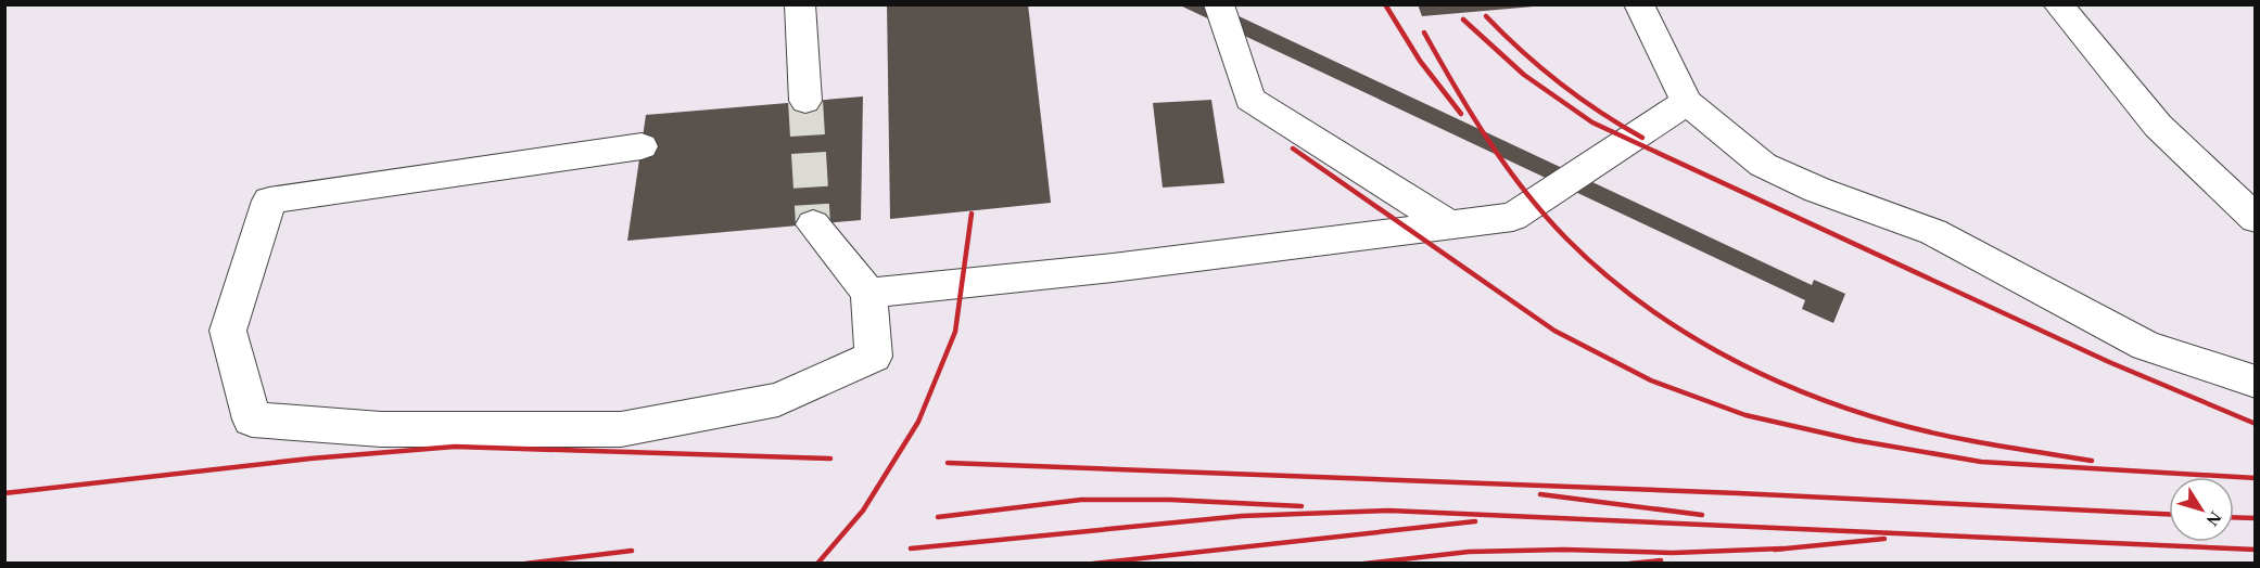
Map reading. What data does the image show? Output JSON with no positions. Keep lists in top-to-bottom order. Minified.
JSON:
{"north":"bottom right"}
